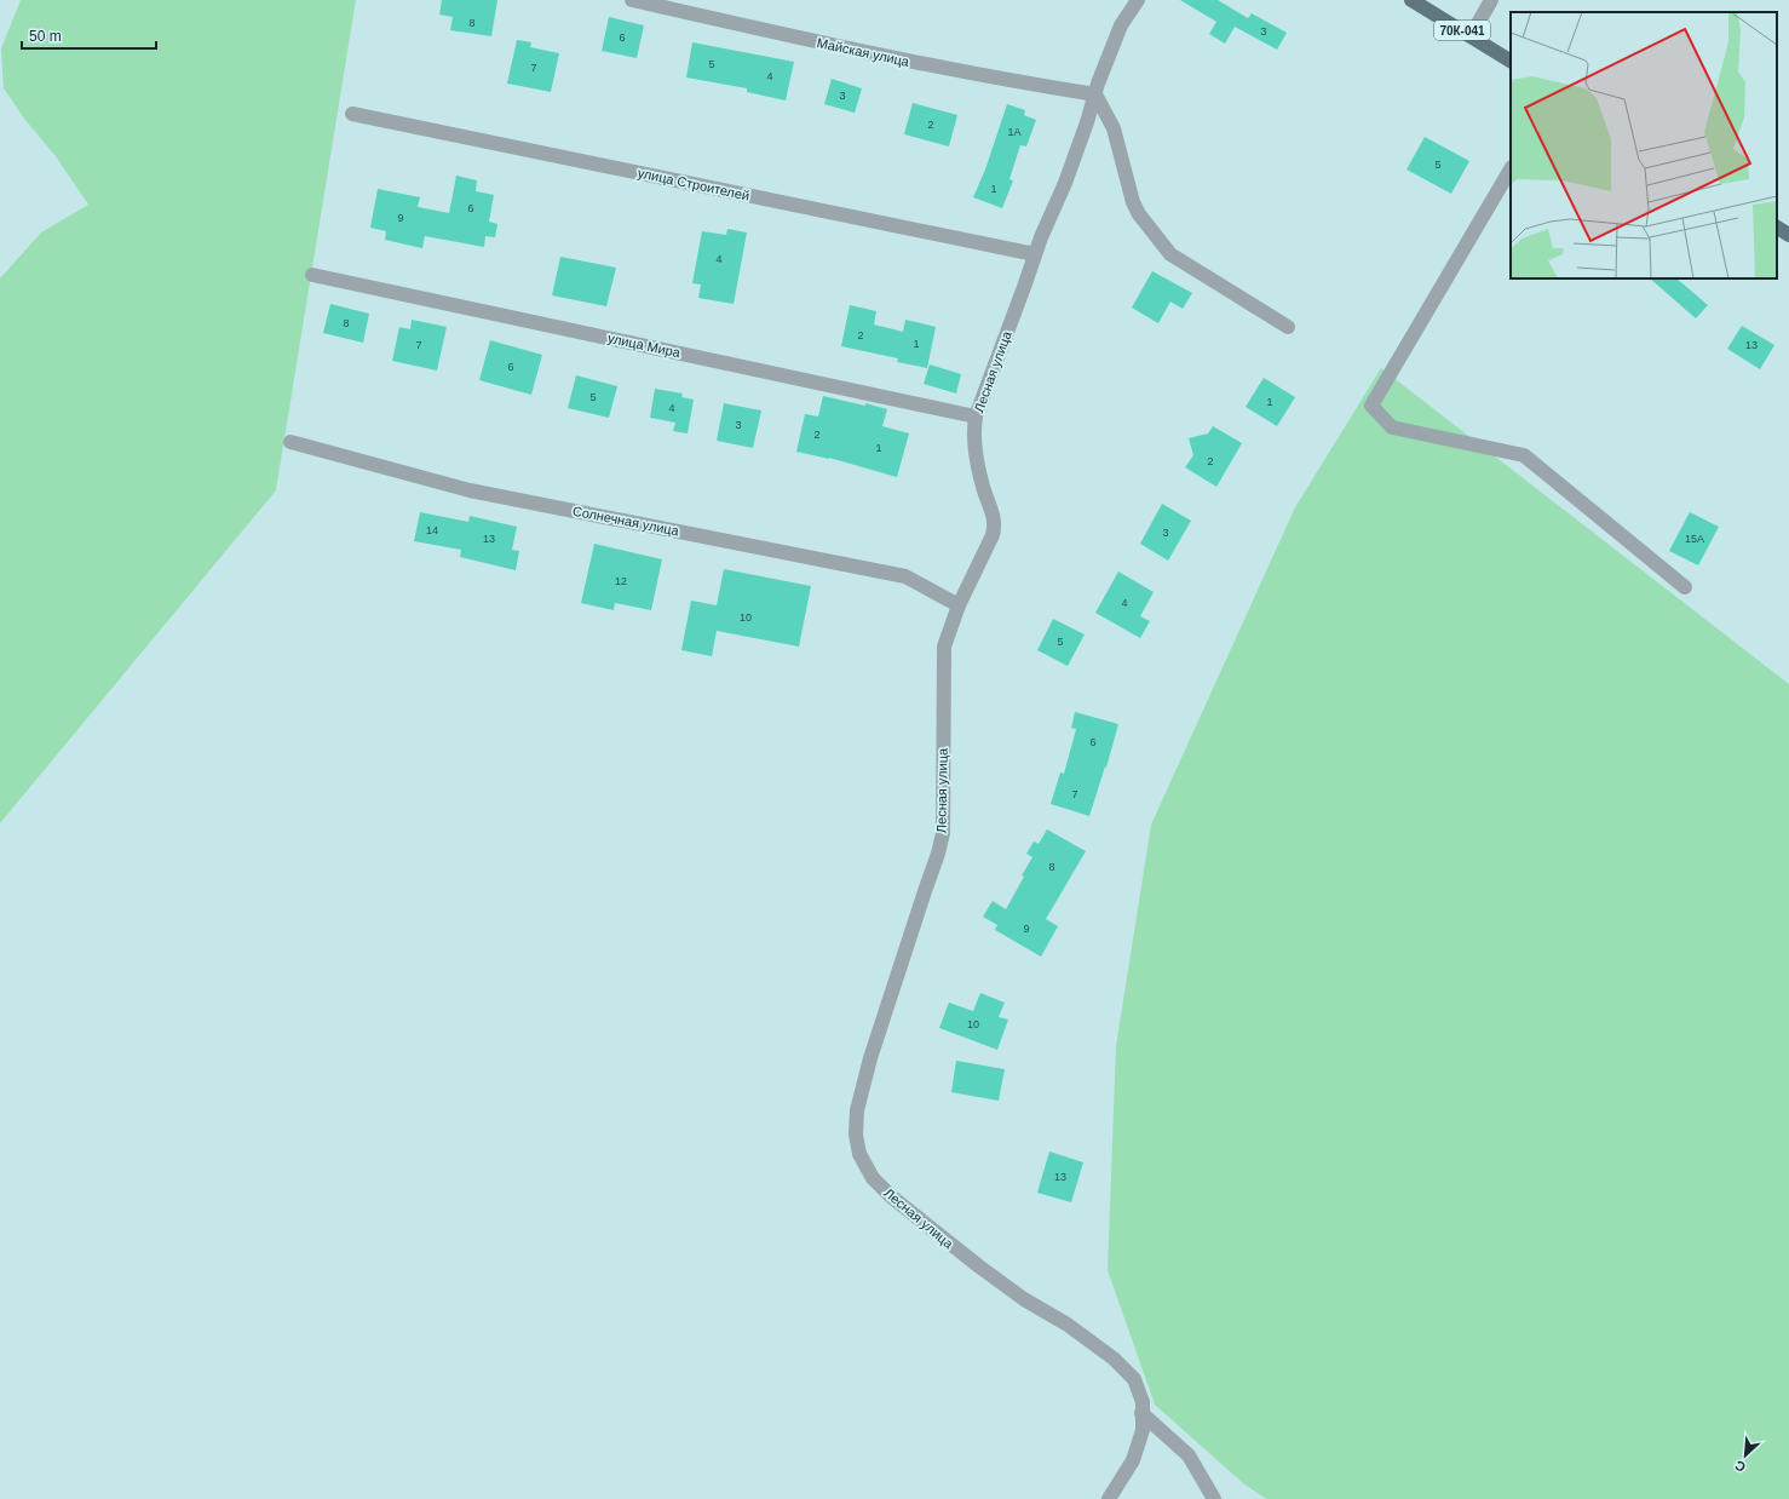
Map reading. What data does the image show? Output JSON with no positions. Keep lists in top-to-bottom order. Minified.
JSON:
{"streets":{"main road":["70К-041"],"street":["Майская улица","улица Строителей","улица Мира","Лесная улица","Солнечная улица"]},"crossings":[["Майская улица","Лесная улица"],["улица Строителей","Лесная улица"],["улица Мира","Лесная улица"],["Лесная улица","Солнечная улица"]],"house_numbers":["8","3","6","5","7","4","3","2","1А","5","1","6","9","4","8","2","1","7","13","6","5","1","4","3","2","1","2","14","3","13","15А","12","4","10","5","6","7","8","9","10","13"],"scale_bar":"50 m","north":"bottom left"}
